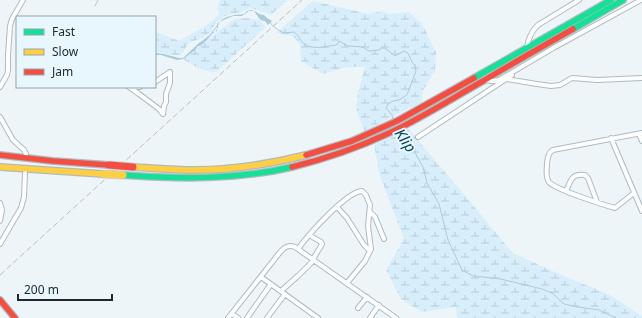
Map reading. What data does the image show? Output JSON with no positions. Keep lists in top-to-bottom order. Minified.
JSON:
{"water":["Klip"],"legend":["Fast","Slow","Jam"],"scale_bar":"200 m"}
